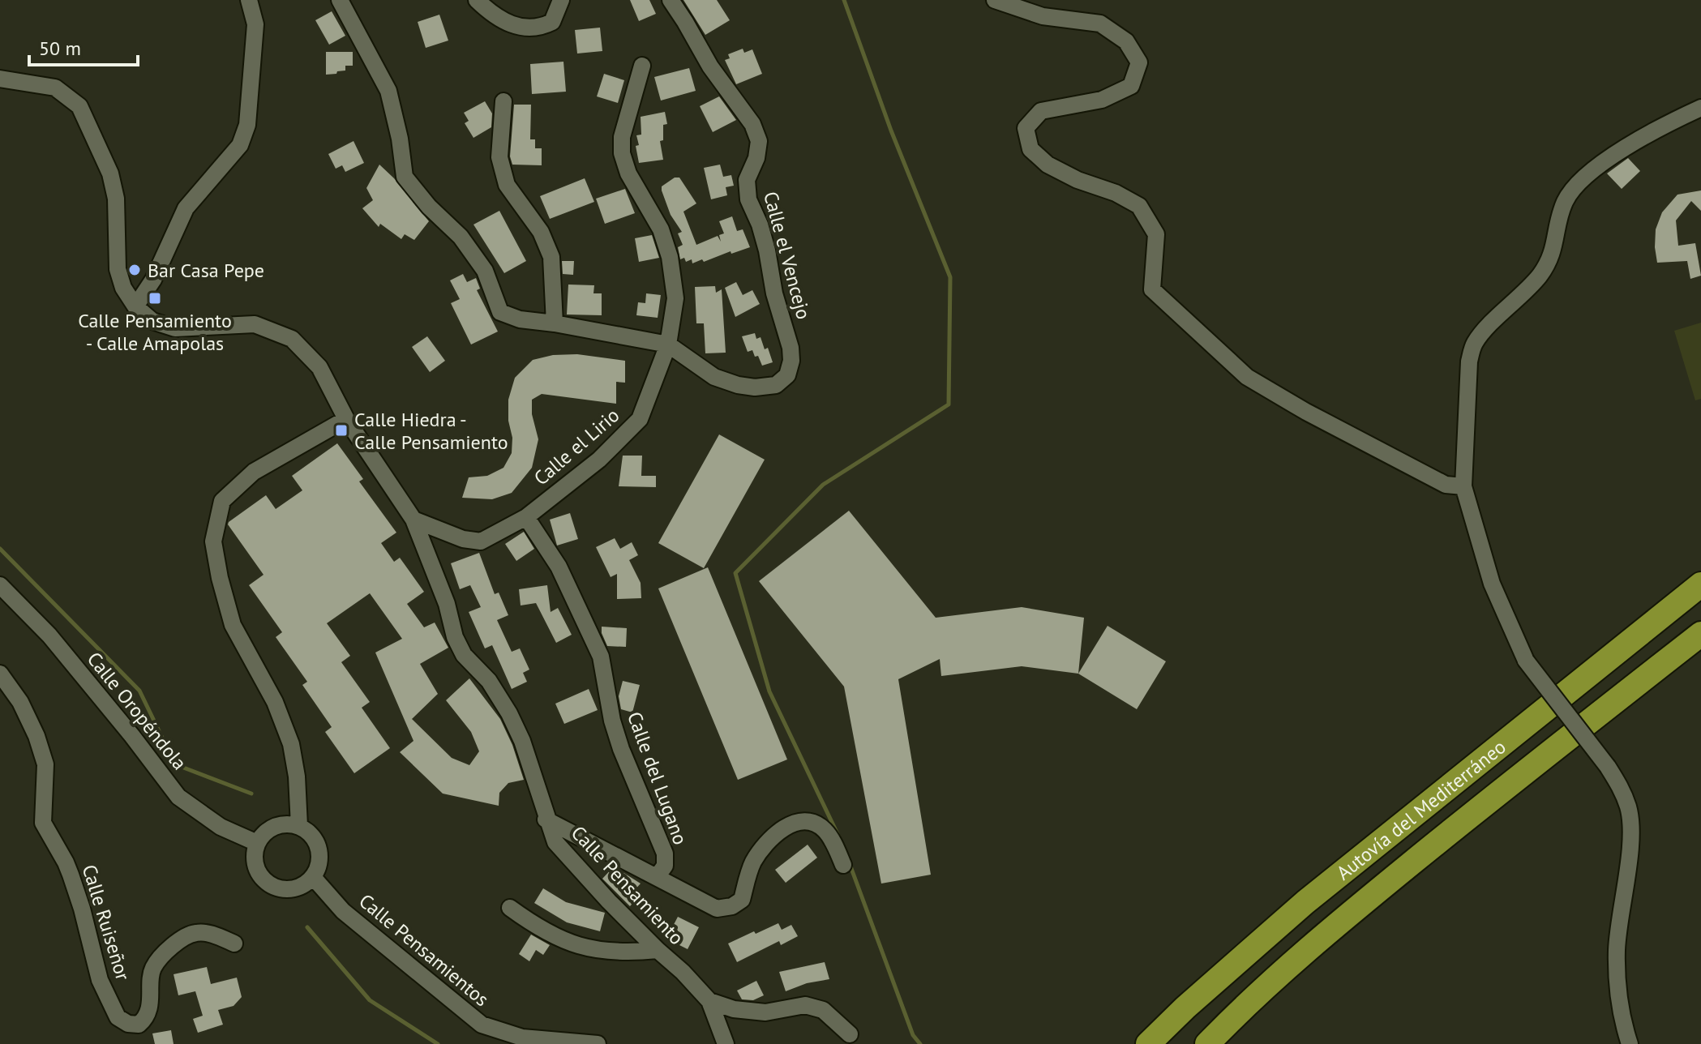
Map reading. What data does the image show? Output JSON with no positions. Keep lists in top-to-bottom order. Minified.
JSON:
{"streets":{"highway":["Autovía del Mediterráneo"],"street":["Calle el Vencejo","Calle el Lirio","Calle Oropéndola","Calle del Lugano","Calle Pensamiento","Calle Ruiseñor","Calle Pensamientos"]},"crossings":[["Calle el Vencejo","Calle el Lirio"],["Calle el Lirio","Calle del Lugano"],["Calle el Lirio","Calle Pensamiento"],["Calle Oropéndola","Calle Pensamientos"]],"places":{"other":["Bar Casa Pepe"],"transit":["Calle Pensamiento - Calle Amapolas","Calle Hiedra - Calle Pensamiento"]},"scale_bar":"50 m"}
